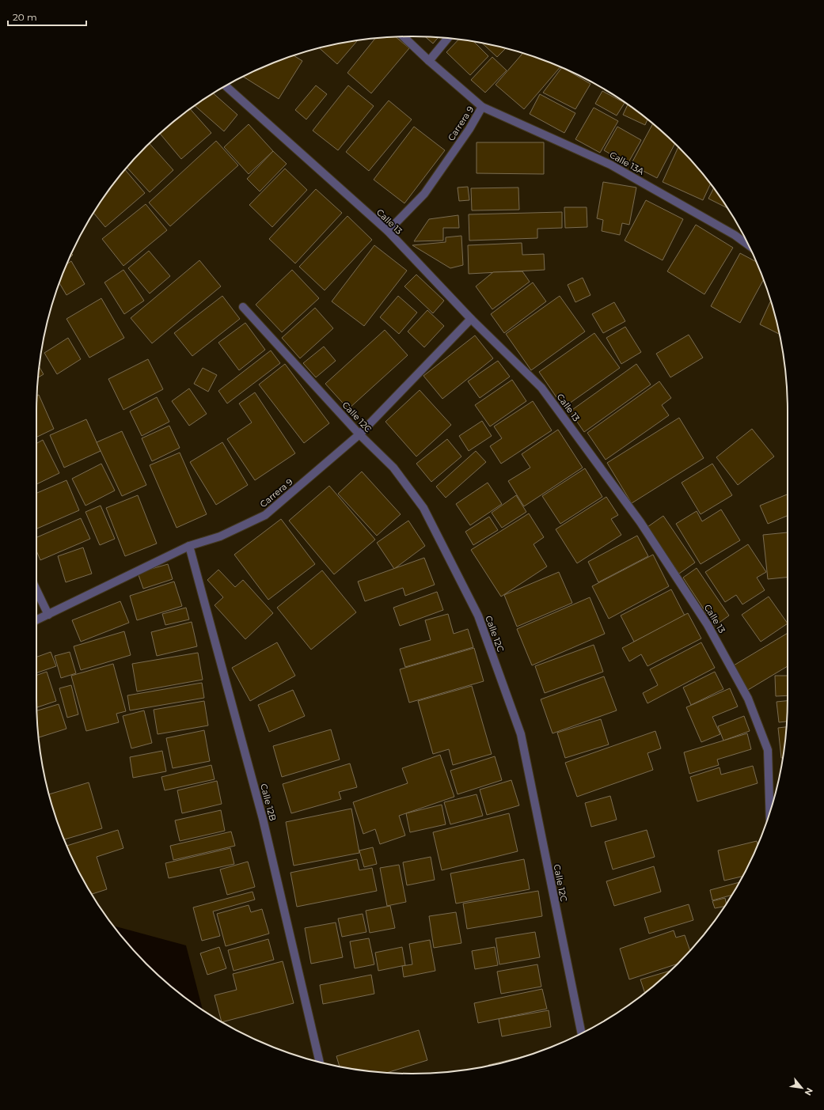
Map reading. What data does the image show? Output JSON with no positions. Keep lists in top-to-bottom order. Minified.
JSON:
{"streets":{"street":["Carrera 9","Calle 13A","Calle 13","Calle 12C","Calle 12B"]},"crossings":[["Carrera 9","Calle 13A"],["Carrera 9","Calle 13"],["Carrera 9","Calle 12C"],["Carrera 9","Calle 12B"]],"scale_bar":"20 m","north":"bottom right"}
